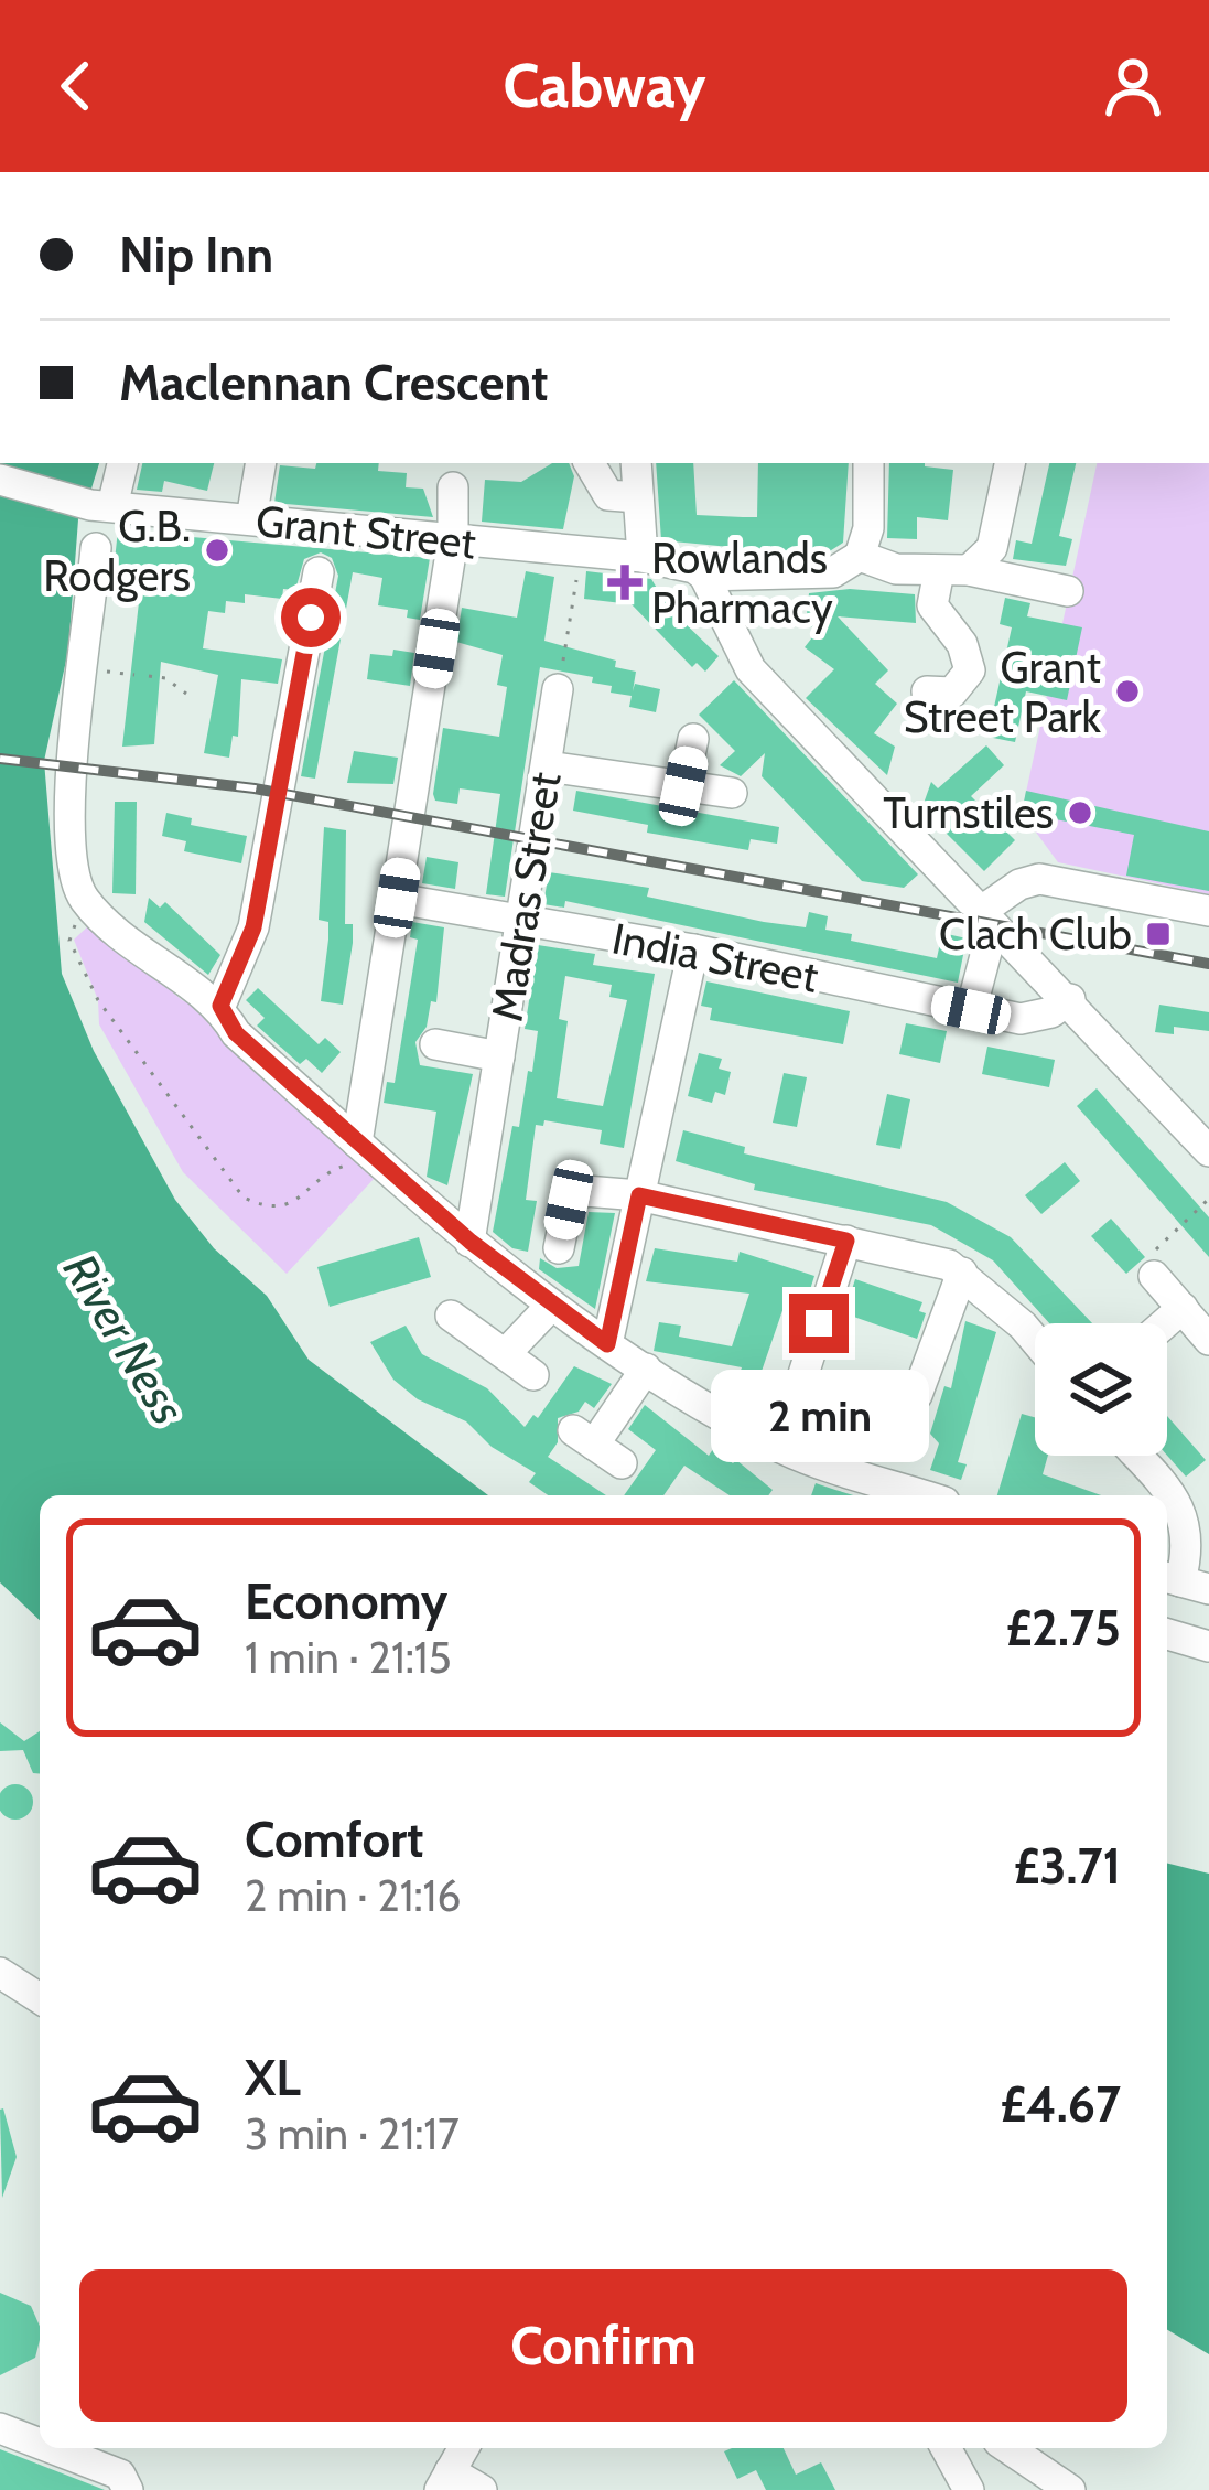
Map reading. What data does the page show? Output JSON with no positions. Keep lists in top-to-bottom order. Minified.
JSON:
{"streets":{"street":["Grant Street","Madras Street","India Street"]},"crossings":[["Madras Street","India Street"]],"water":["River Ness"],"places":{"other":["G.B. Rodgers","Grant Street Park","Turnstiles"],"health":["Rowlands Pharmacy"],"transit":["Clach Club"]},"page":{"header":"Cabway","banner":["Nip Inn","Maclennan Crescent"],"bubble":"2 min","list":[{"name":"Economy","note":"1 min · 21:15","value":"£2.75"},{"name":"Comfort","note":"2 min · 21:16","value":"£3.71"},{"name":"XL","note":"3 min · 21:17","value":"£4.67"}],"buttons":"Confirm"}}
